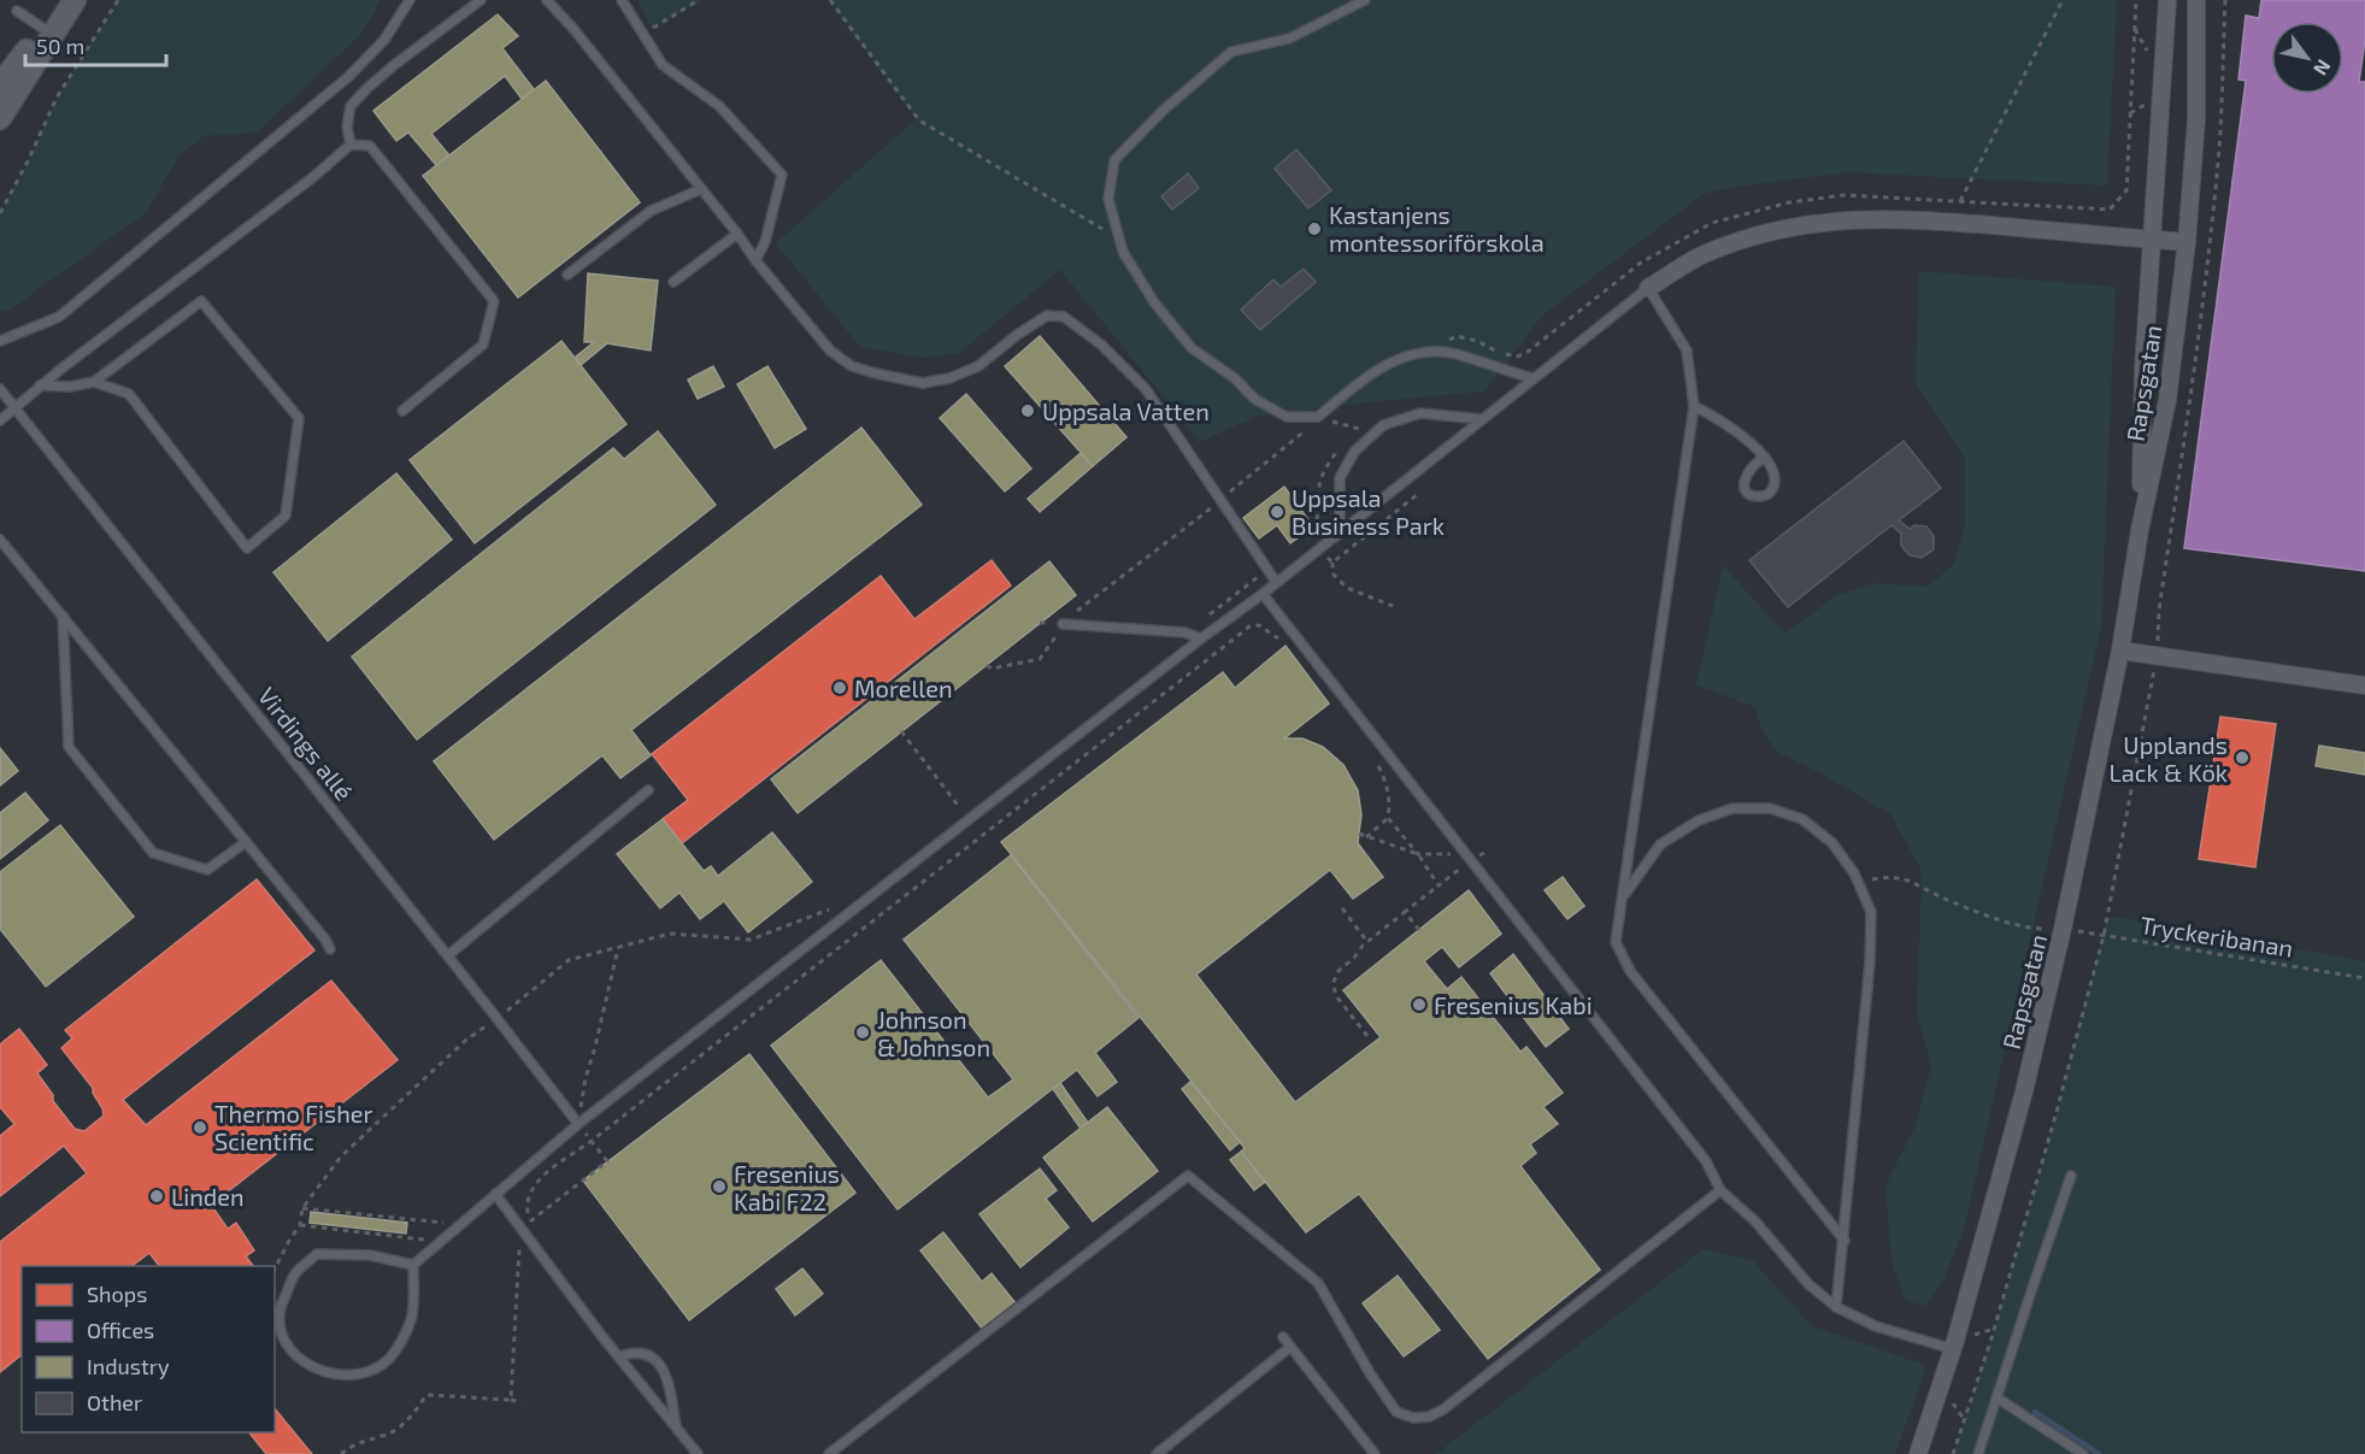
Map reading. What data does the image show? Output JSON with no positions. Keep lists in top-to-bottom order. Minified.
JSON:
{"streets":{"street":["Rapsgatan"],"lane":["Virdings allé"],"path":["Tryckeribanan"]},"crossings":[["Rapsgatan","Tryckeribanan"]],"places":["Kastanjens montessoriförskola","Uppsala Vatten","Uppsala Business Park","Morellen","Upplands Lack & Kök","Fresenius Kabi","Johnson & Johnson","Thermo Fisher Scientific","Fresenius Kabi F22","Linden"],"legend":["Shops","Offices","Industry","Other"],"scale_bar":"50 m","north":"bottom right"}
